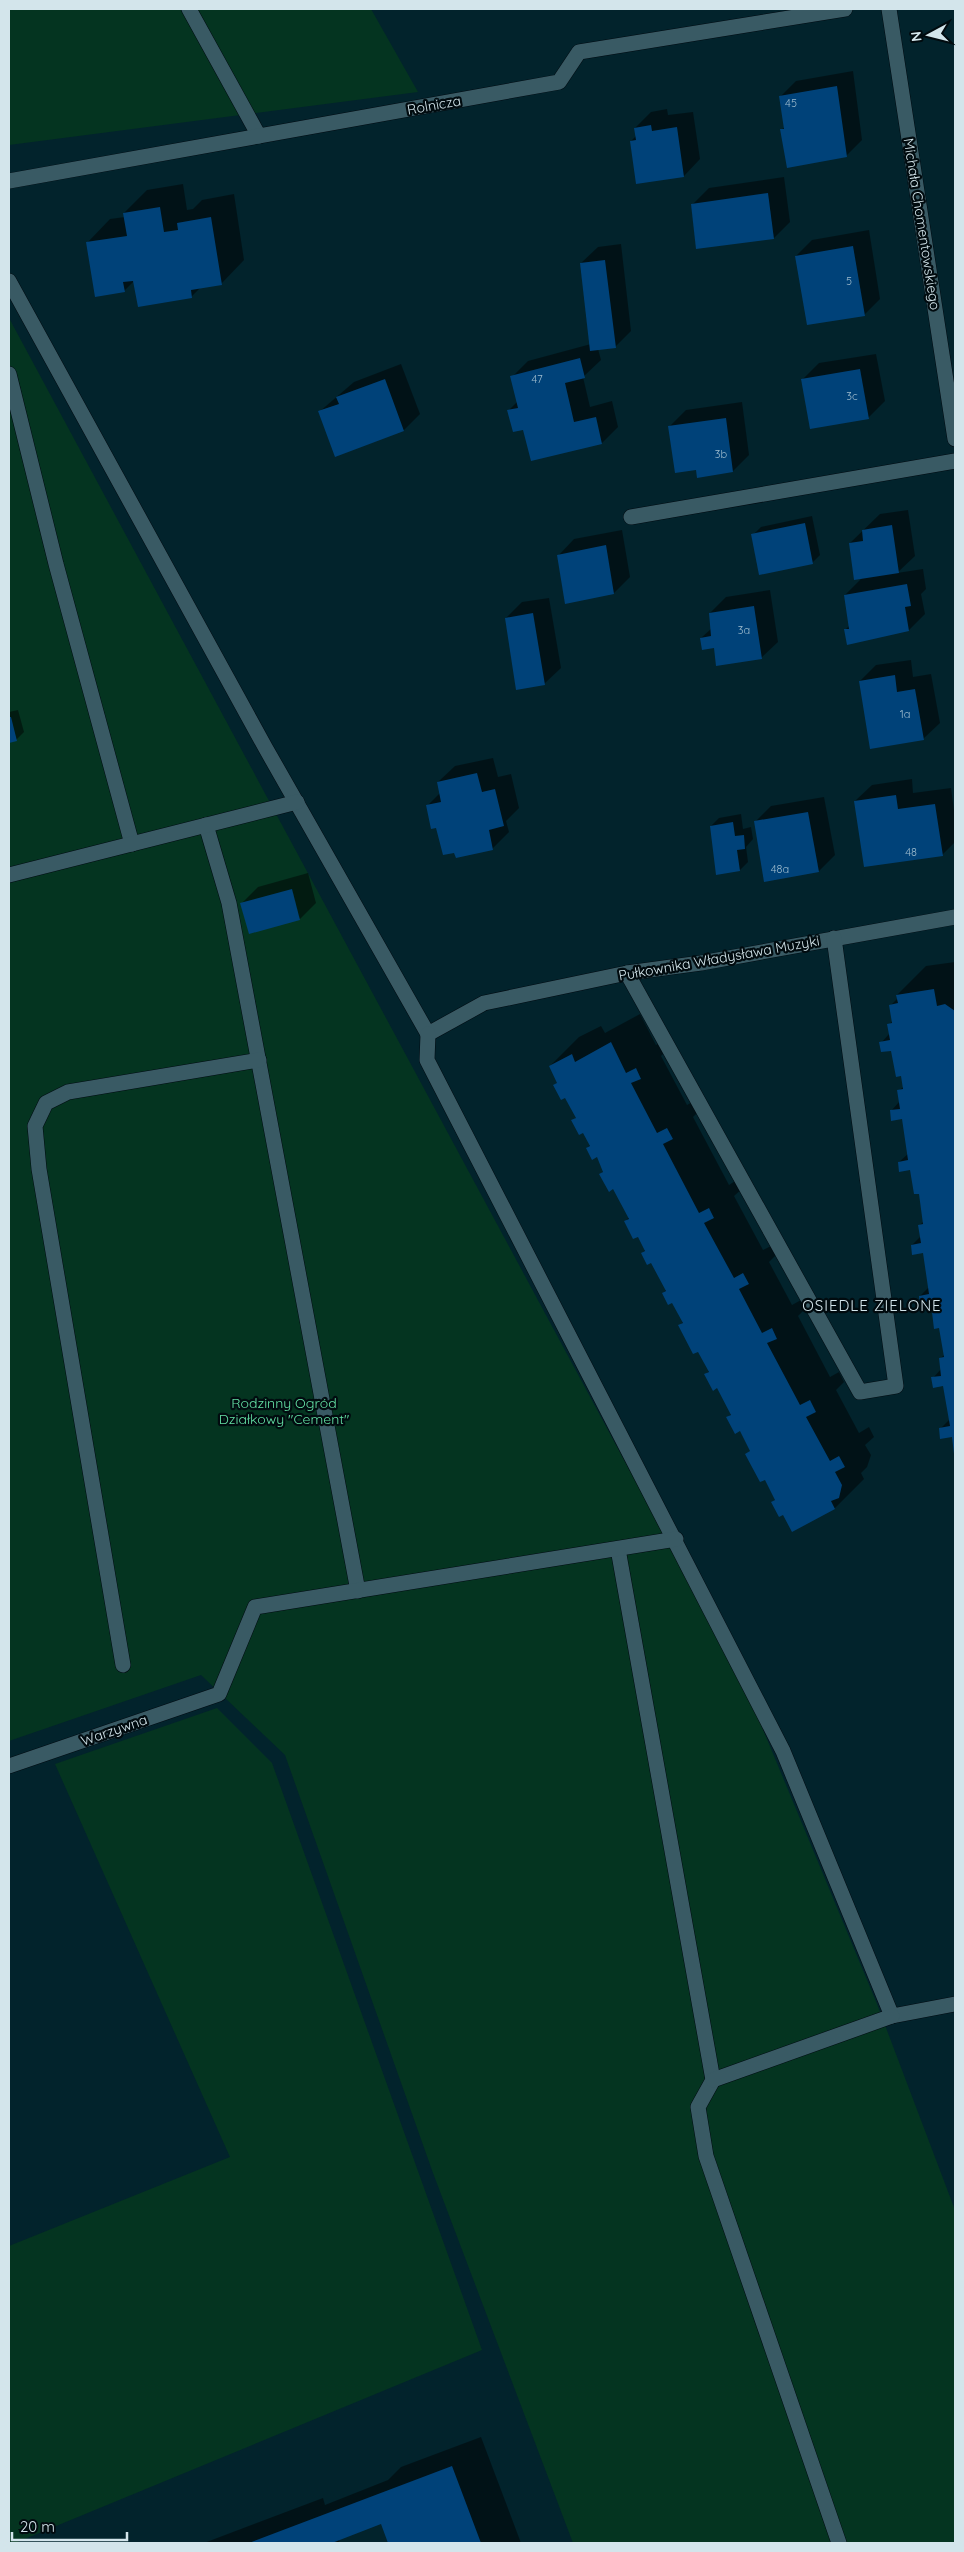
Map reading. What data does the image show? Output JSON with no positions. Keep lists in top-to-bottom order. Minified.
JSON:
{"streets":{"street":["Rolnicza","Michała Chomentowskiego","Pułkownika Władysława Muzyki","Warzywna"]},"districts":["OSIEDLE ZIELONE"],"parks":["Rodzinny Ogród Działkowy \"Cement\""],"house_numbers":["45","5","47","3c","3b","3a","1a","48","48a"],"scale_bar":"20 m","north":"left"}
